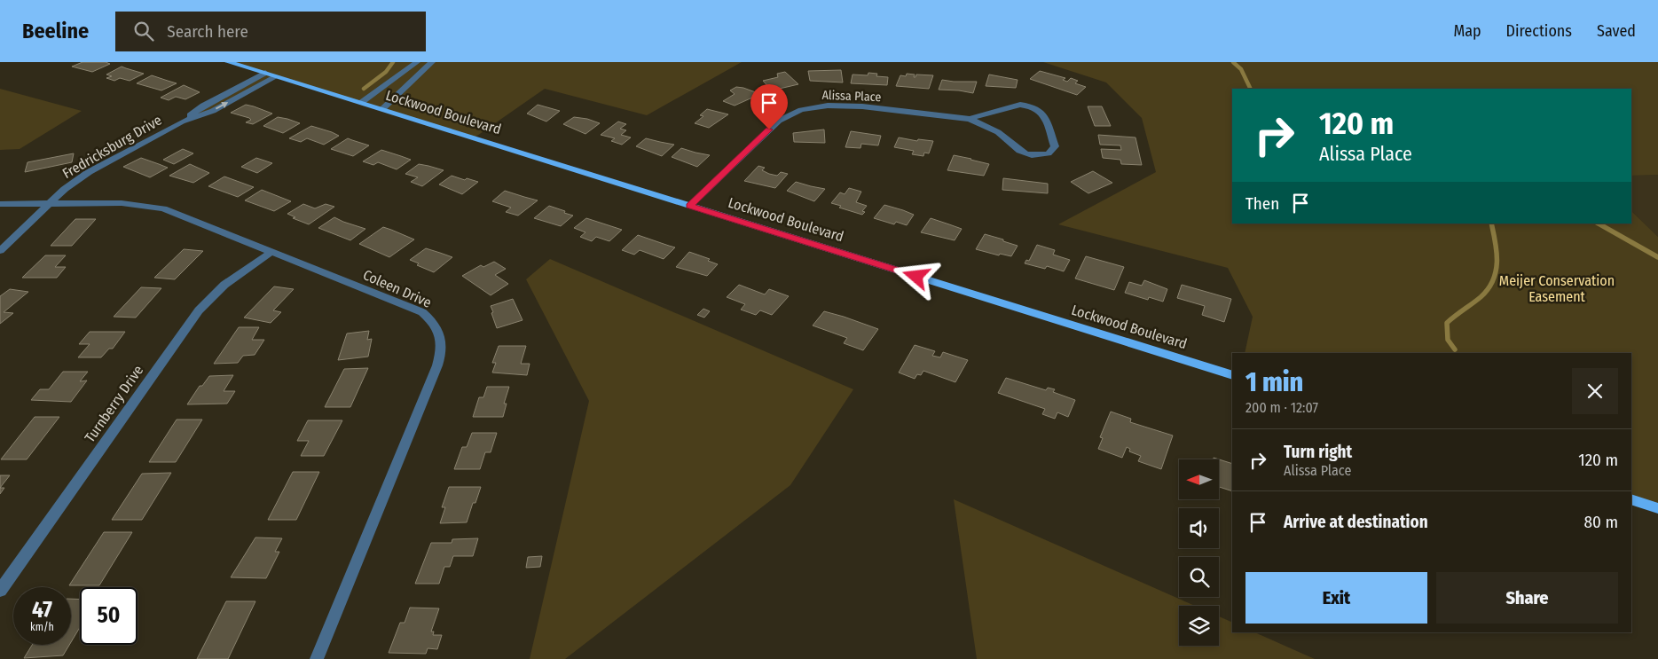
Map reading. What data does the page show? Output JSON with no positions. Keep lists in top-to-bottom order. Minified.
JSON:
{"streets":{"main road":["Lockwood Boulevard"],"street":["Alissa Place","Fredricksburg Drive","Coleen Drive","Turnberry Drive"]},"crossings":[["Alissa Place","Lockwood Boulevard"],["Lockwood Boulevard","Fredricksburg Drive"],["Fredricksburg Drive","Coleen Drive"],["Coleen Drive","Turnberry Drive"]],"parks":["Meijer Conservation Easement"],"north":"left","page":{"header":"Beeline","search":"Search here","nav":["Map","Directions","Saved"],"turn":["120 m","Alissa Place"],"then":"Then","heading":["1 min","200 m · 12:07"],"list":[{"name":"Turn right","note":"Alissa Place","value":"120 m"},{"name":"Arrive at destination","value":"80 m"}],"buttons":["Exit","Share"],"speed":"47 km/h","limit":"50"}}
